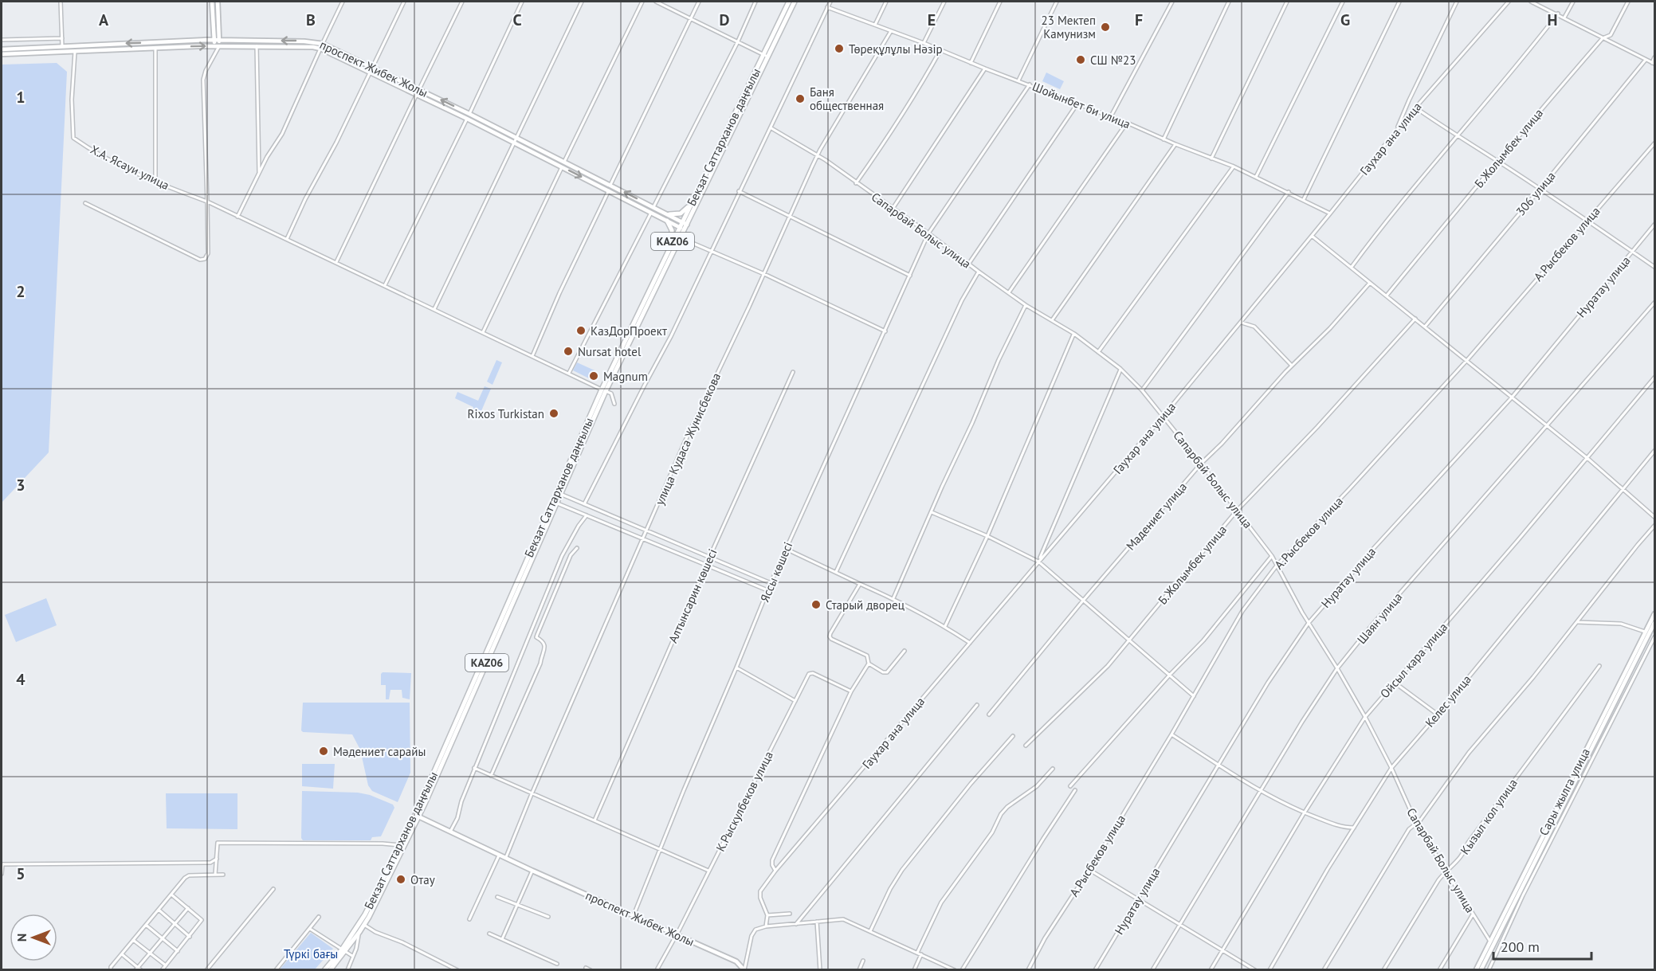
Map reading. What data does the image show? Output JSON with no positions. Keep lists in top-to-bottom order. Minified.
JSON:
{"streets":{"main road":["Бекзат Саттарханов даңғылы","KАZ06"],"street":["проспект Жибек Жолы","Шойынбет би улица","Гаухар ана улица","Б.Жолымбек улица","Х.А. Ясауи улица","306 улица","Сапарбай Болыс улица","А.Рысбеков улица","Нуратау улица","улица Кудаса Жунисбекова","Мадениет улица","Яссы көшесі","Алтынсарин көшесі","Шаян улица","Ойсыл кара улица","Келес улица","Сары жылга улица","К.Рыскулбеков улица","Кызыл кол улица"]},"crossings":[["проспект Жибек Жолы","Бекзат Саттарханов даңғылы"],["проспект Жибек Жолы","Х.А. Ясауи улица"],["проспект Жибек Жолы","улица Кудаса Жунисбекова"],["проспект Жибек Жолы","Яссы көшесі"],["проспект Жибек Жолы","К.Рыскулбеков улица"],["Шойынбет би улица","Гаухар ана улица"],["Шойынбет би улица","улица Кудаса Жунисбекова"],["Шойынбет би улица","Яссы көшесі"],["Бекзат Саттарханов даңғылы","Х.А. Ясауи улица"],["Гаухар ана улица","Сапарбай Болыс улица"],["Б.Жолымбек улица","Сапарбай Болыс улица"],["Сапарбай Болыс улица","А.Рысбеков улица"],["Сапарбай Болыс улица","Нуратау улица"],["Сапарбай Болыс улица","улица Кудаса Жунисбекова"],["Сапарбай Болыс улица","Мадениет улица"],["Сапарбай Болыс улица","Яссы көшесі"],["Сапарбай Болыс улица","Шаян улица"],["Сапарбай Болыс улица","Ойсыл кара улица"],["Сапарбай Болыс улица","Келес улица"],["Сапарбай Болыс улица","Сары жылга улица"],["Сапарбай Болыс улица","Кызыл кол улица"]],"parks":["Түркі бағы"],"places":["23 Мектеп Камунизм","Төреқұлұлы Нәзір","СШ №23","Баня общественная","КазДорПроект","Nursat hotel","Magnum","Rixos Turkistan","Старый дворец","Мәдениет сарайы","Отау"],"scale_bar":"200 m","north":"left","grid":{"columns":["A","B","C","D","E","F","G","H"],"rows":["1","2","3","4","5"]}}
